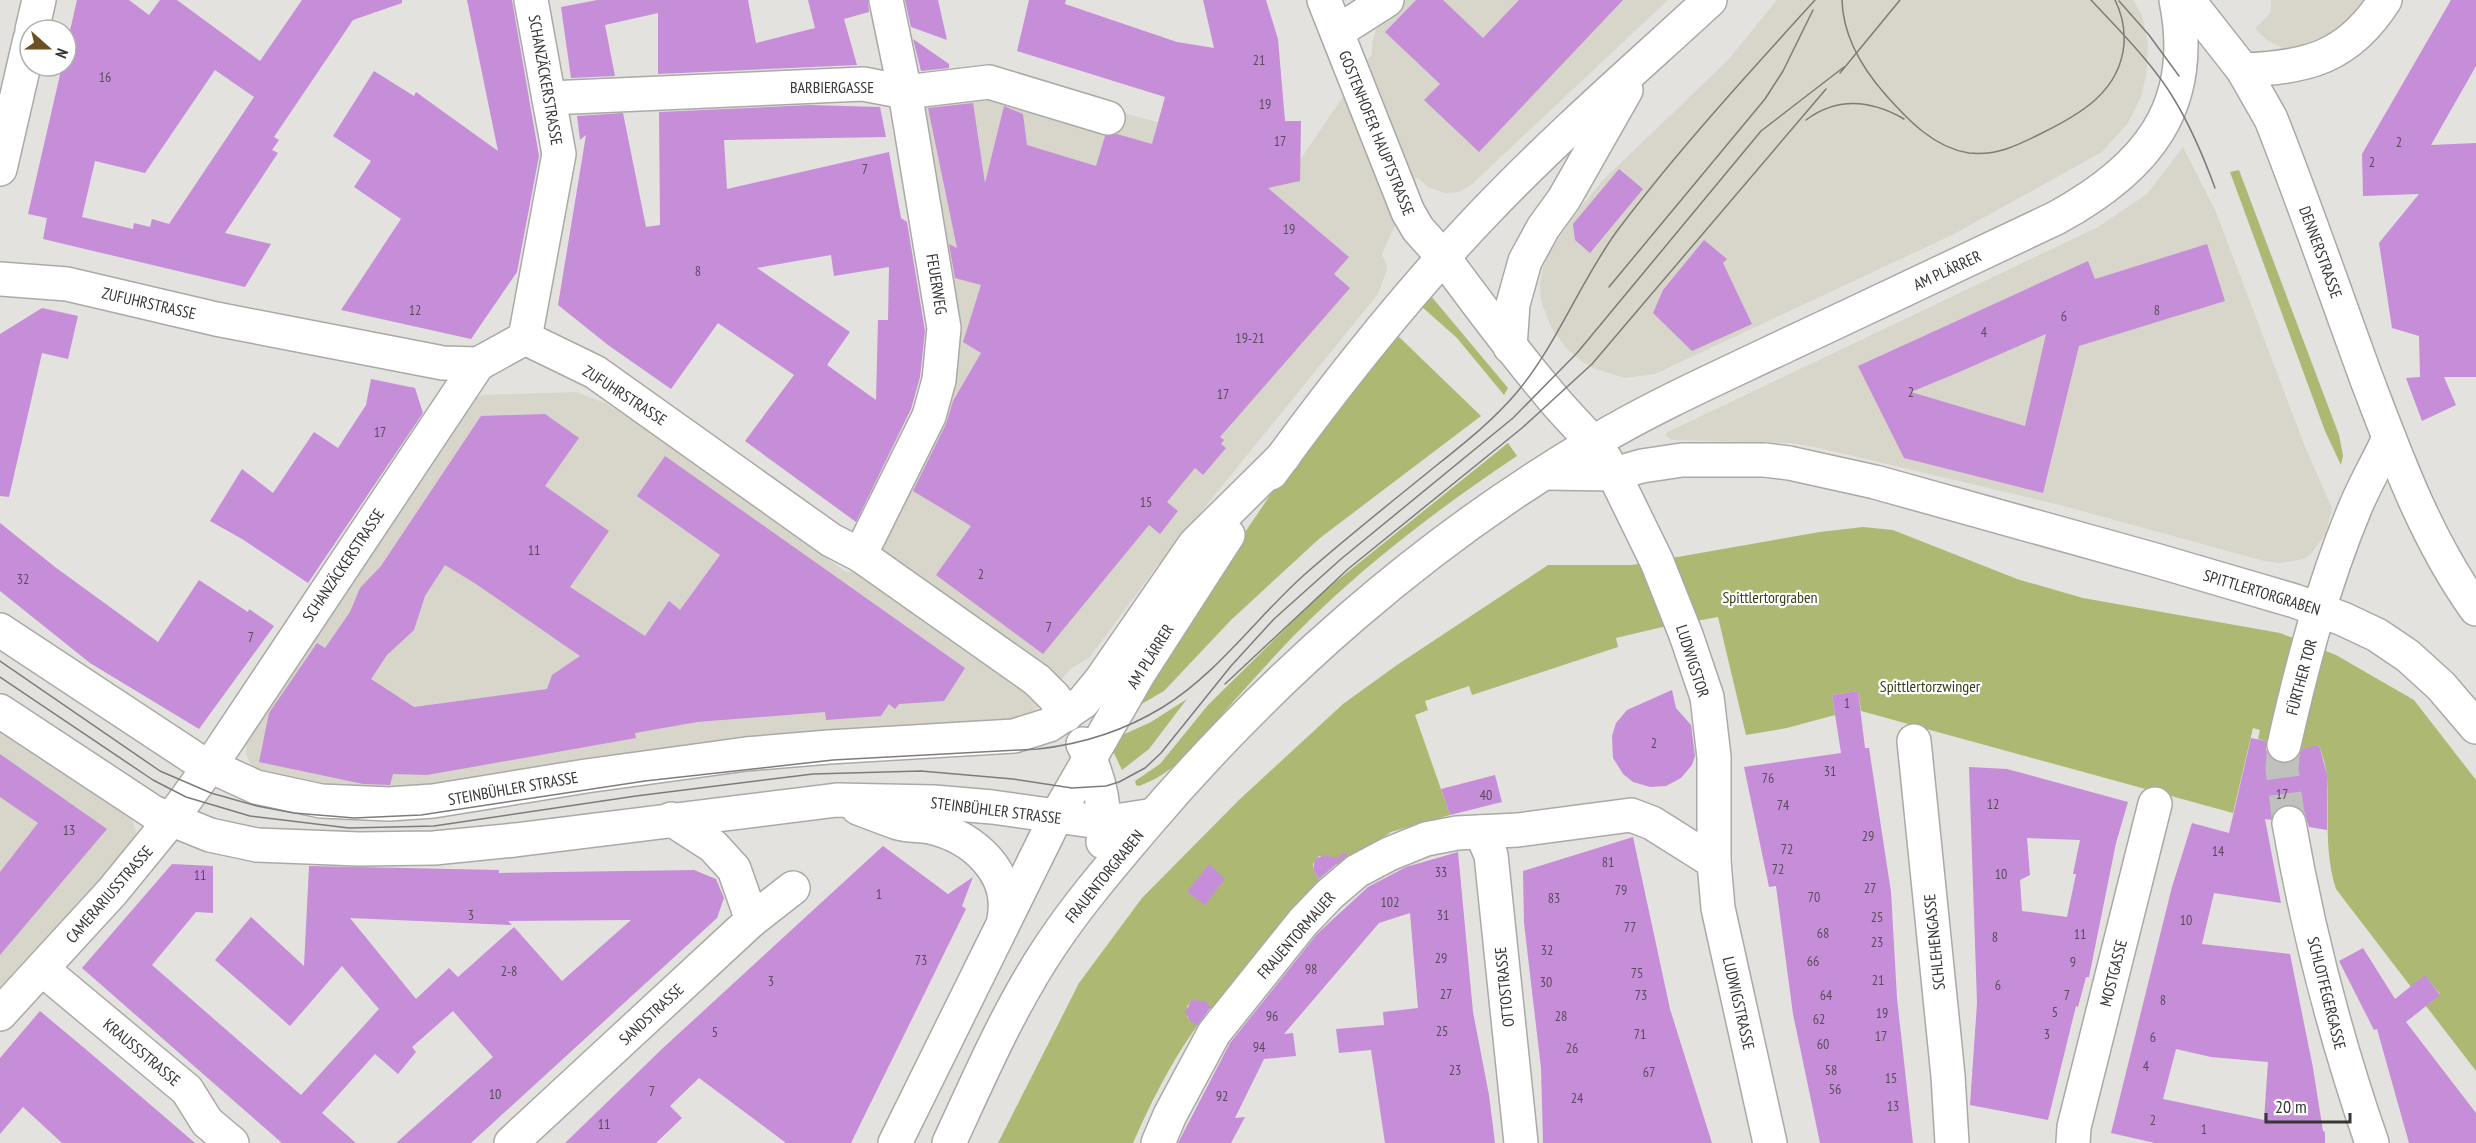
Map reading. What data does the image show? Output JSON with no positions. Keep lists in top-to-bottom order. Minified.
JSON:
{"streets":{"main road":["SCHANZÄCKERSTRASSE","BARBIERGASSE","GOSTENHOFER HAUPTSTRASSE","DENNERSTRASSE","AM PLÄRRER","FEUERWEG","ZUFUHRSTRASSE","SPITTLERTORGRABEN","LUDWIGSTOR","FÜRTHER TOR","STEINBÜHLER STRASSE","FRAUENTORGRABEN","CAMERARIUSSTRASSE","FRAUENTORMAUER","SCHLEHENGASSE","MOSTGASSE","OTTOSTRASSE","SCHLOTFEGERGASSE","LUDWIGSTRASSE","SANDSTRASSE","KRAUSSSTRASSE"]},"crossings":[["SCHANZÄCKERSTRASSE","BARBIERGASSE"],["SCHANZÄCKERSTRASSE","ZUFUHRSTRASSE"],["SCHANZÄCKERSTRASSE","STEINBÜHLER STRASSE"],["SCHANZÄCKERSTRASSE","CAMERARIUSSTRASSE"],["BARBIERGASSE","FEUERWEG"],["GOSTENHOFER HAUPTSTRASSE","AM PLÄRRER"],["AM PLÄRRER","ZUFUHRSTRASSE"],["AM PLÄRRER","STEINBÜHLER STRASSE"],["AM PLÄRRER","FRAUENTORGRABEN"],["FEUERWEG","ZUFUHRSTRASSE"],["ZUFUHRSTRASSE","STEINBÜHLER STRASSE"],["ZUFUHRSTRASSE","FRAUENTORGRABEN"],["SPITTLERTORGRABEN","LUDWIGSTOR"],["SPITTLERTORGRABEN","FÜRTHER TOR"],["LUDWIGSTOR","FRAUENTORMAUER"],["LUDWIGSTOR","LUDWIGSTRASSE"],["STEINBÜHLER STRASSE","FRAUENTORGRABEN"],["STEINBÜHLER STRASSE","CAMERARIUSSTRASSE"],["CAMERARIUSSTRASSE","KRAUSSSTRASSE"],["FRAUENTORMAUER","OTTOSTRASSE"],["FRAUENTORMAUER","LUDWIGSTRASSE"]],"parks":["Spittlertorgraben","Spittlertorzwinger"],"house_numbers":["21","16","19","17","2","2","7","19","8","12","8","6","4","19-21","2","17","17","15","11","2","32","7","7","1","2","31","76","17","40","12","74","13","29","72","14","81","72","33","10","11","27","79","1","70","83","102","3","31","25","10","77","68","11","8","23","32","29","73","66","9","98","2-8","75","21","3","30","6","27","73","64","7","8","5","19","96","28","62","25","5","71","3","17","6","60","94","26","4","23","58","67","15","56","7","10","92","24","13","2","11","1"],"scale_bar":"20 m","north":"right"}
